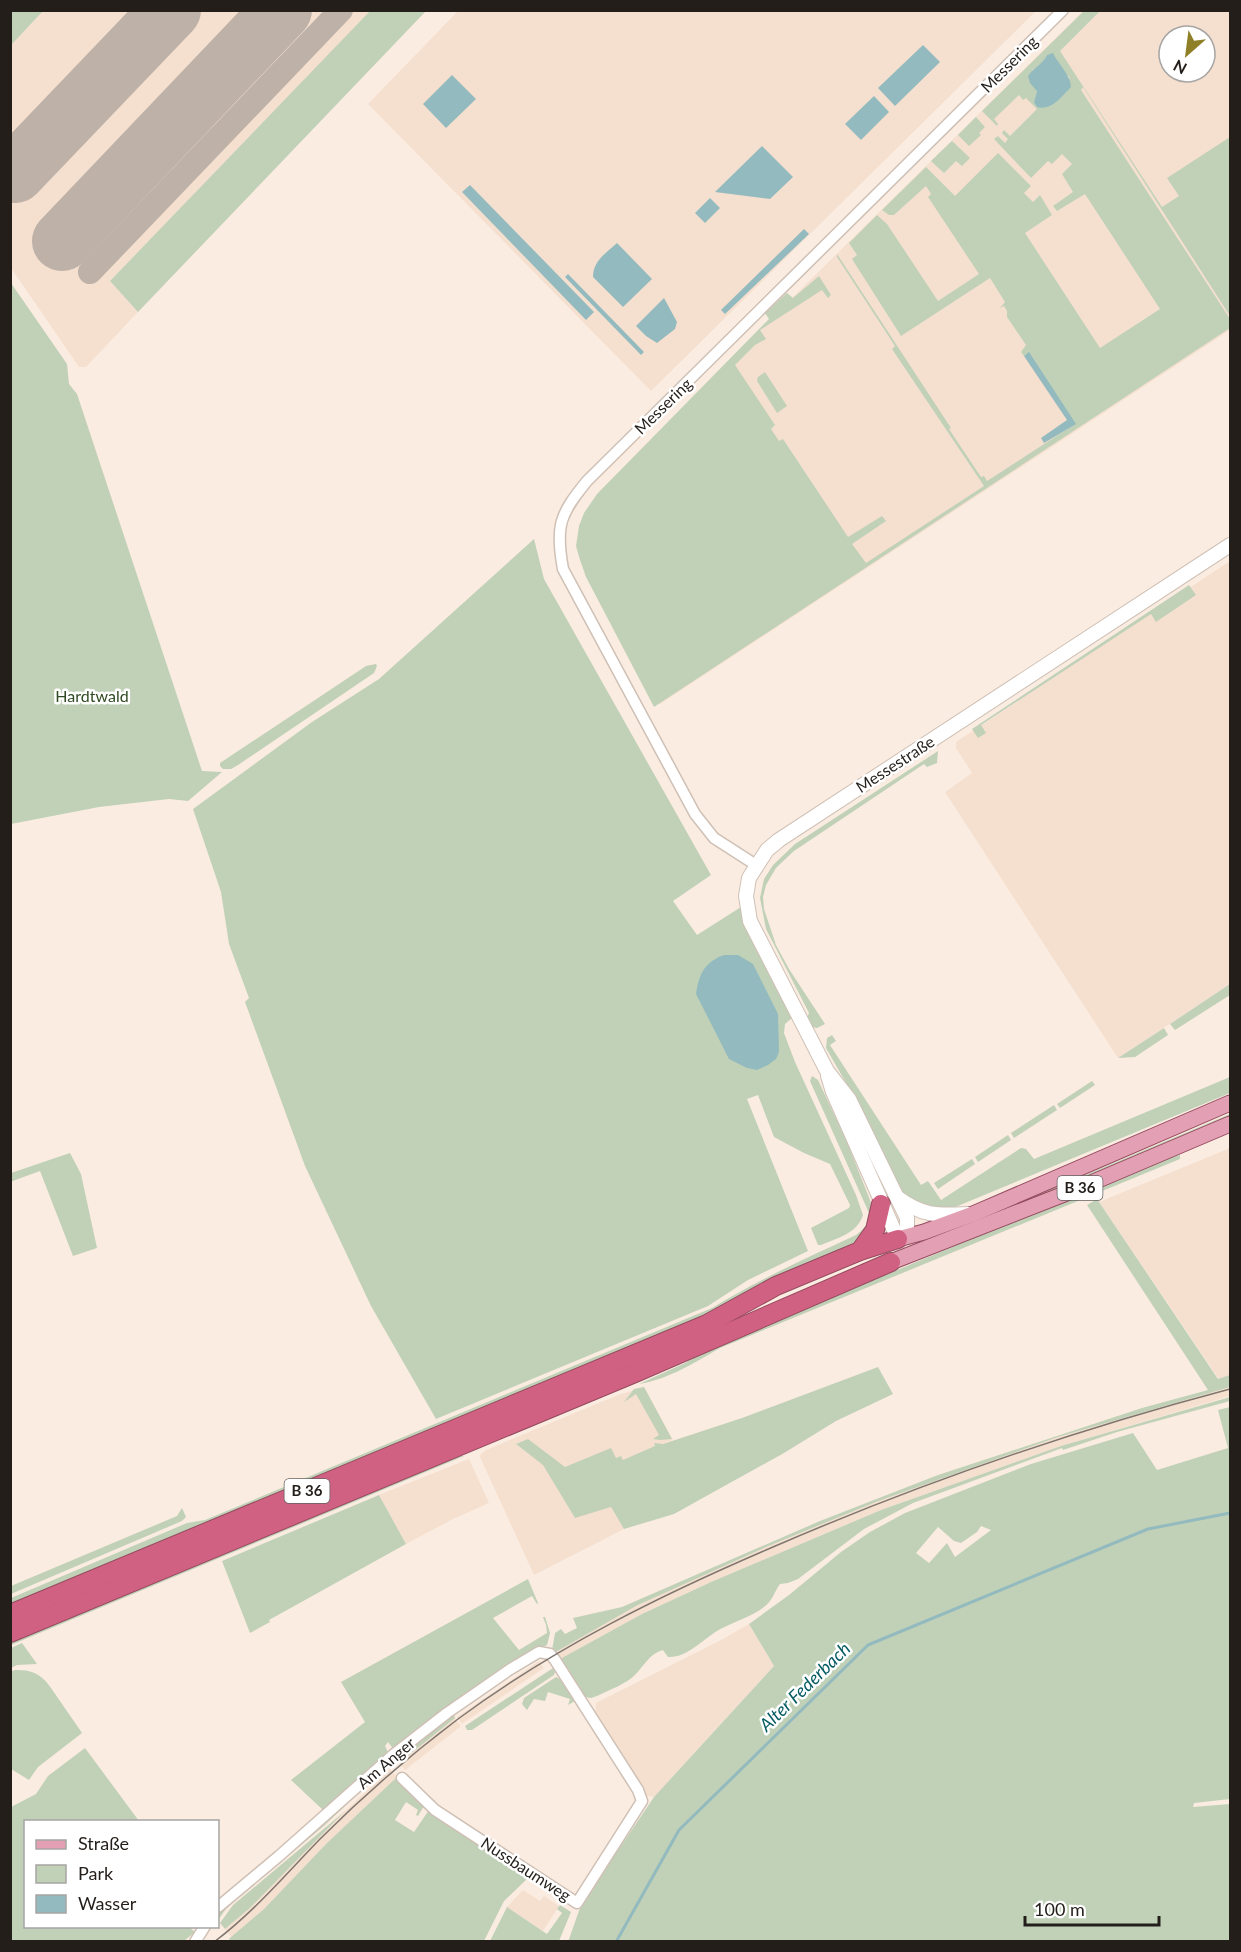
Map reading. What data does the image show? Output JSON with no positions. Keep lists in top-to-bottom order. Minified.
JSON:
{"streets":{"highway":["B 36"],"street":["Messering","Messestraße","Am Anger","Nussbaumweg"]},"crossings":[["Messering","Messestraße"],["Messestraße","B 36"],["Am Anger","Nussbaumweg"]],"water":["Alter Federbach"],"parks":["Hardtwald"],"legend":["Straße","Park","Wasser"],"scale_bar":"100 m","north":"bottom left"}
